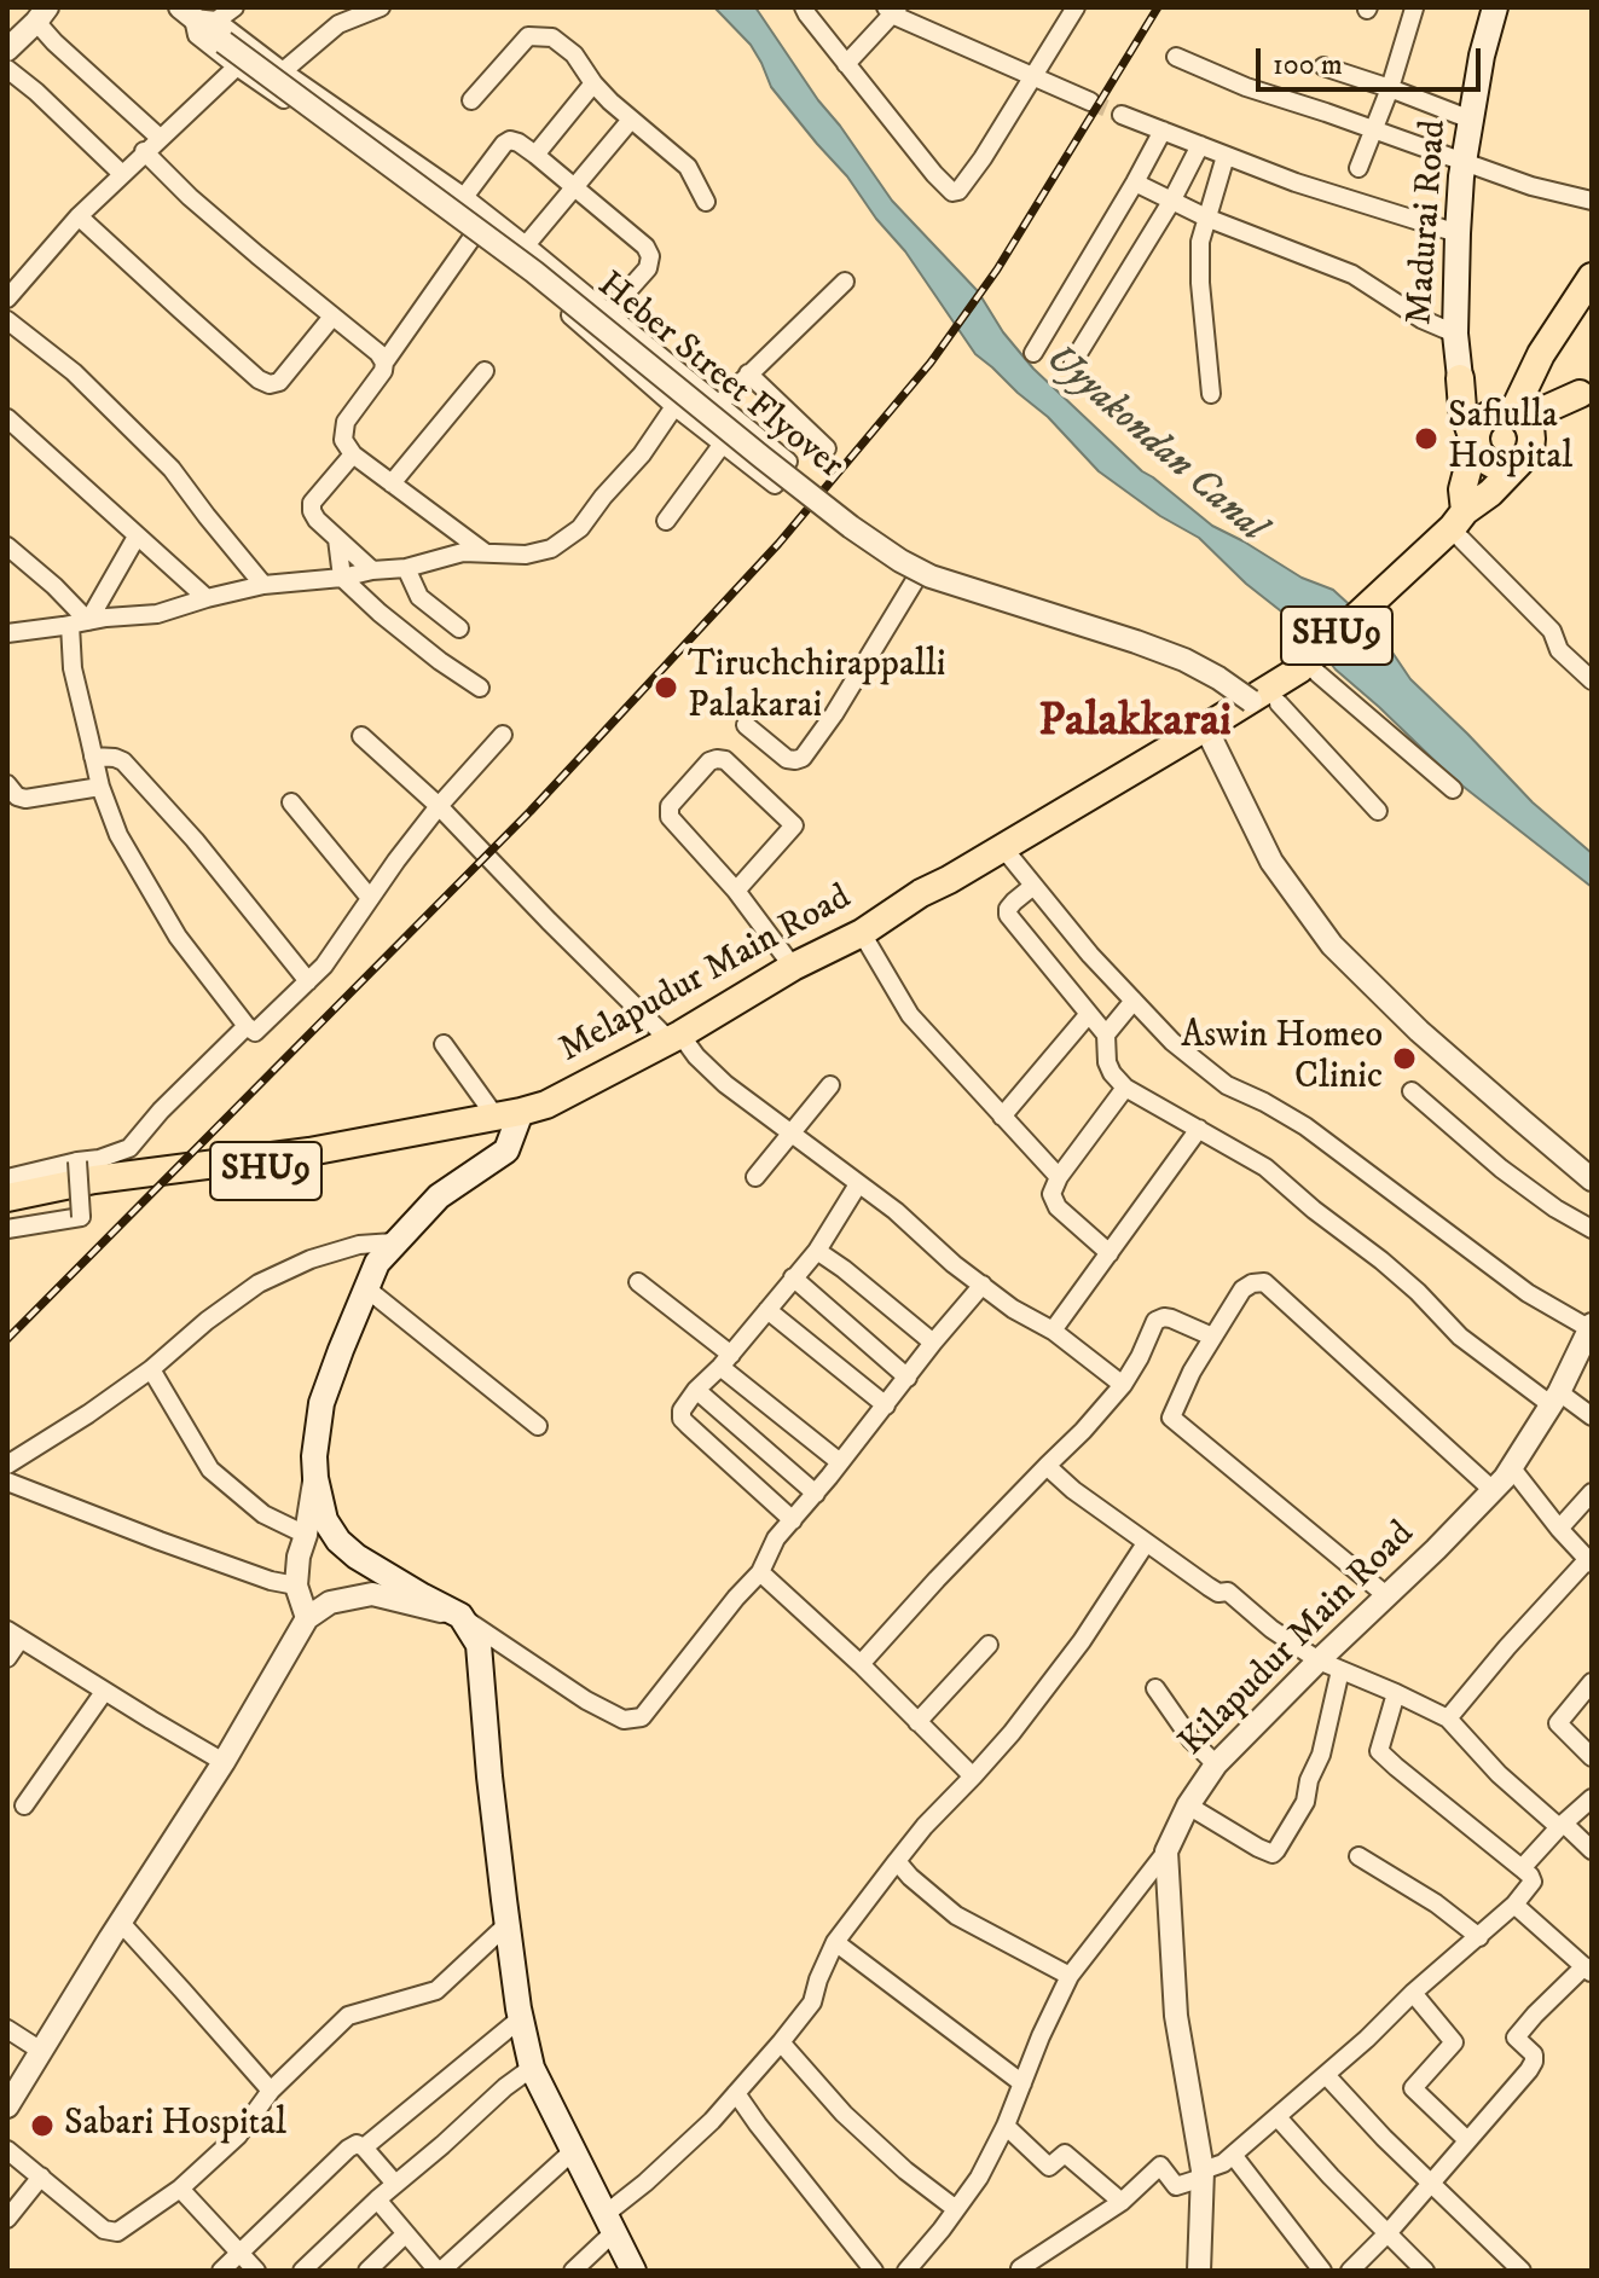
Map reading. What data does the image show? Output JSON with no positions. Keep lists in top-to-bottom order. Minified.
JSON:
{"streets":{"main road":["Madurai Road","SHU9","Melapudur Main Road"],"street":["Heber Street Flyover","Kilapudur Main Road"]},"crossings":[["Madurai Road","SHU9"],["Heber Street Flyover","SHU9"],["Heber Street Flyover","Melapudur Main Road"],["SHU9","Melapudur Main Road"]],"districts":["Palakkarai"],"water":["Uyyakondan Canal"],"places":["Safiulla Hospital","Tiruchchirappalli Palakarai","Aswin Homeo Clinic","Sabari Hospital"],"scale_bar":"100 m"}
